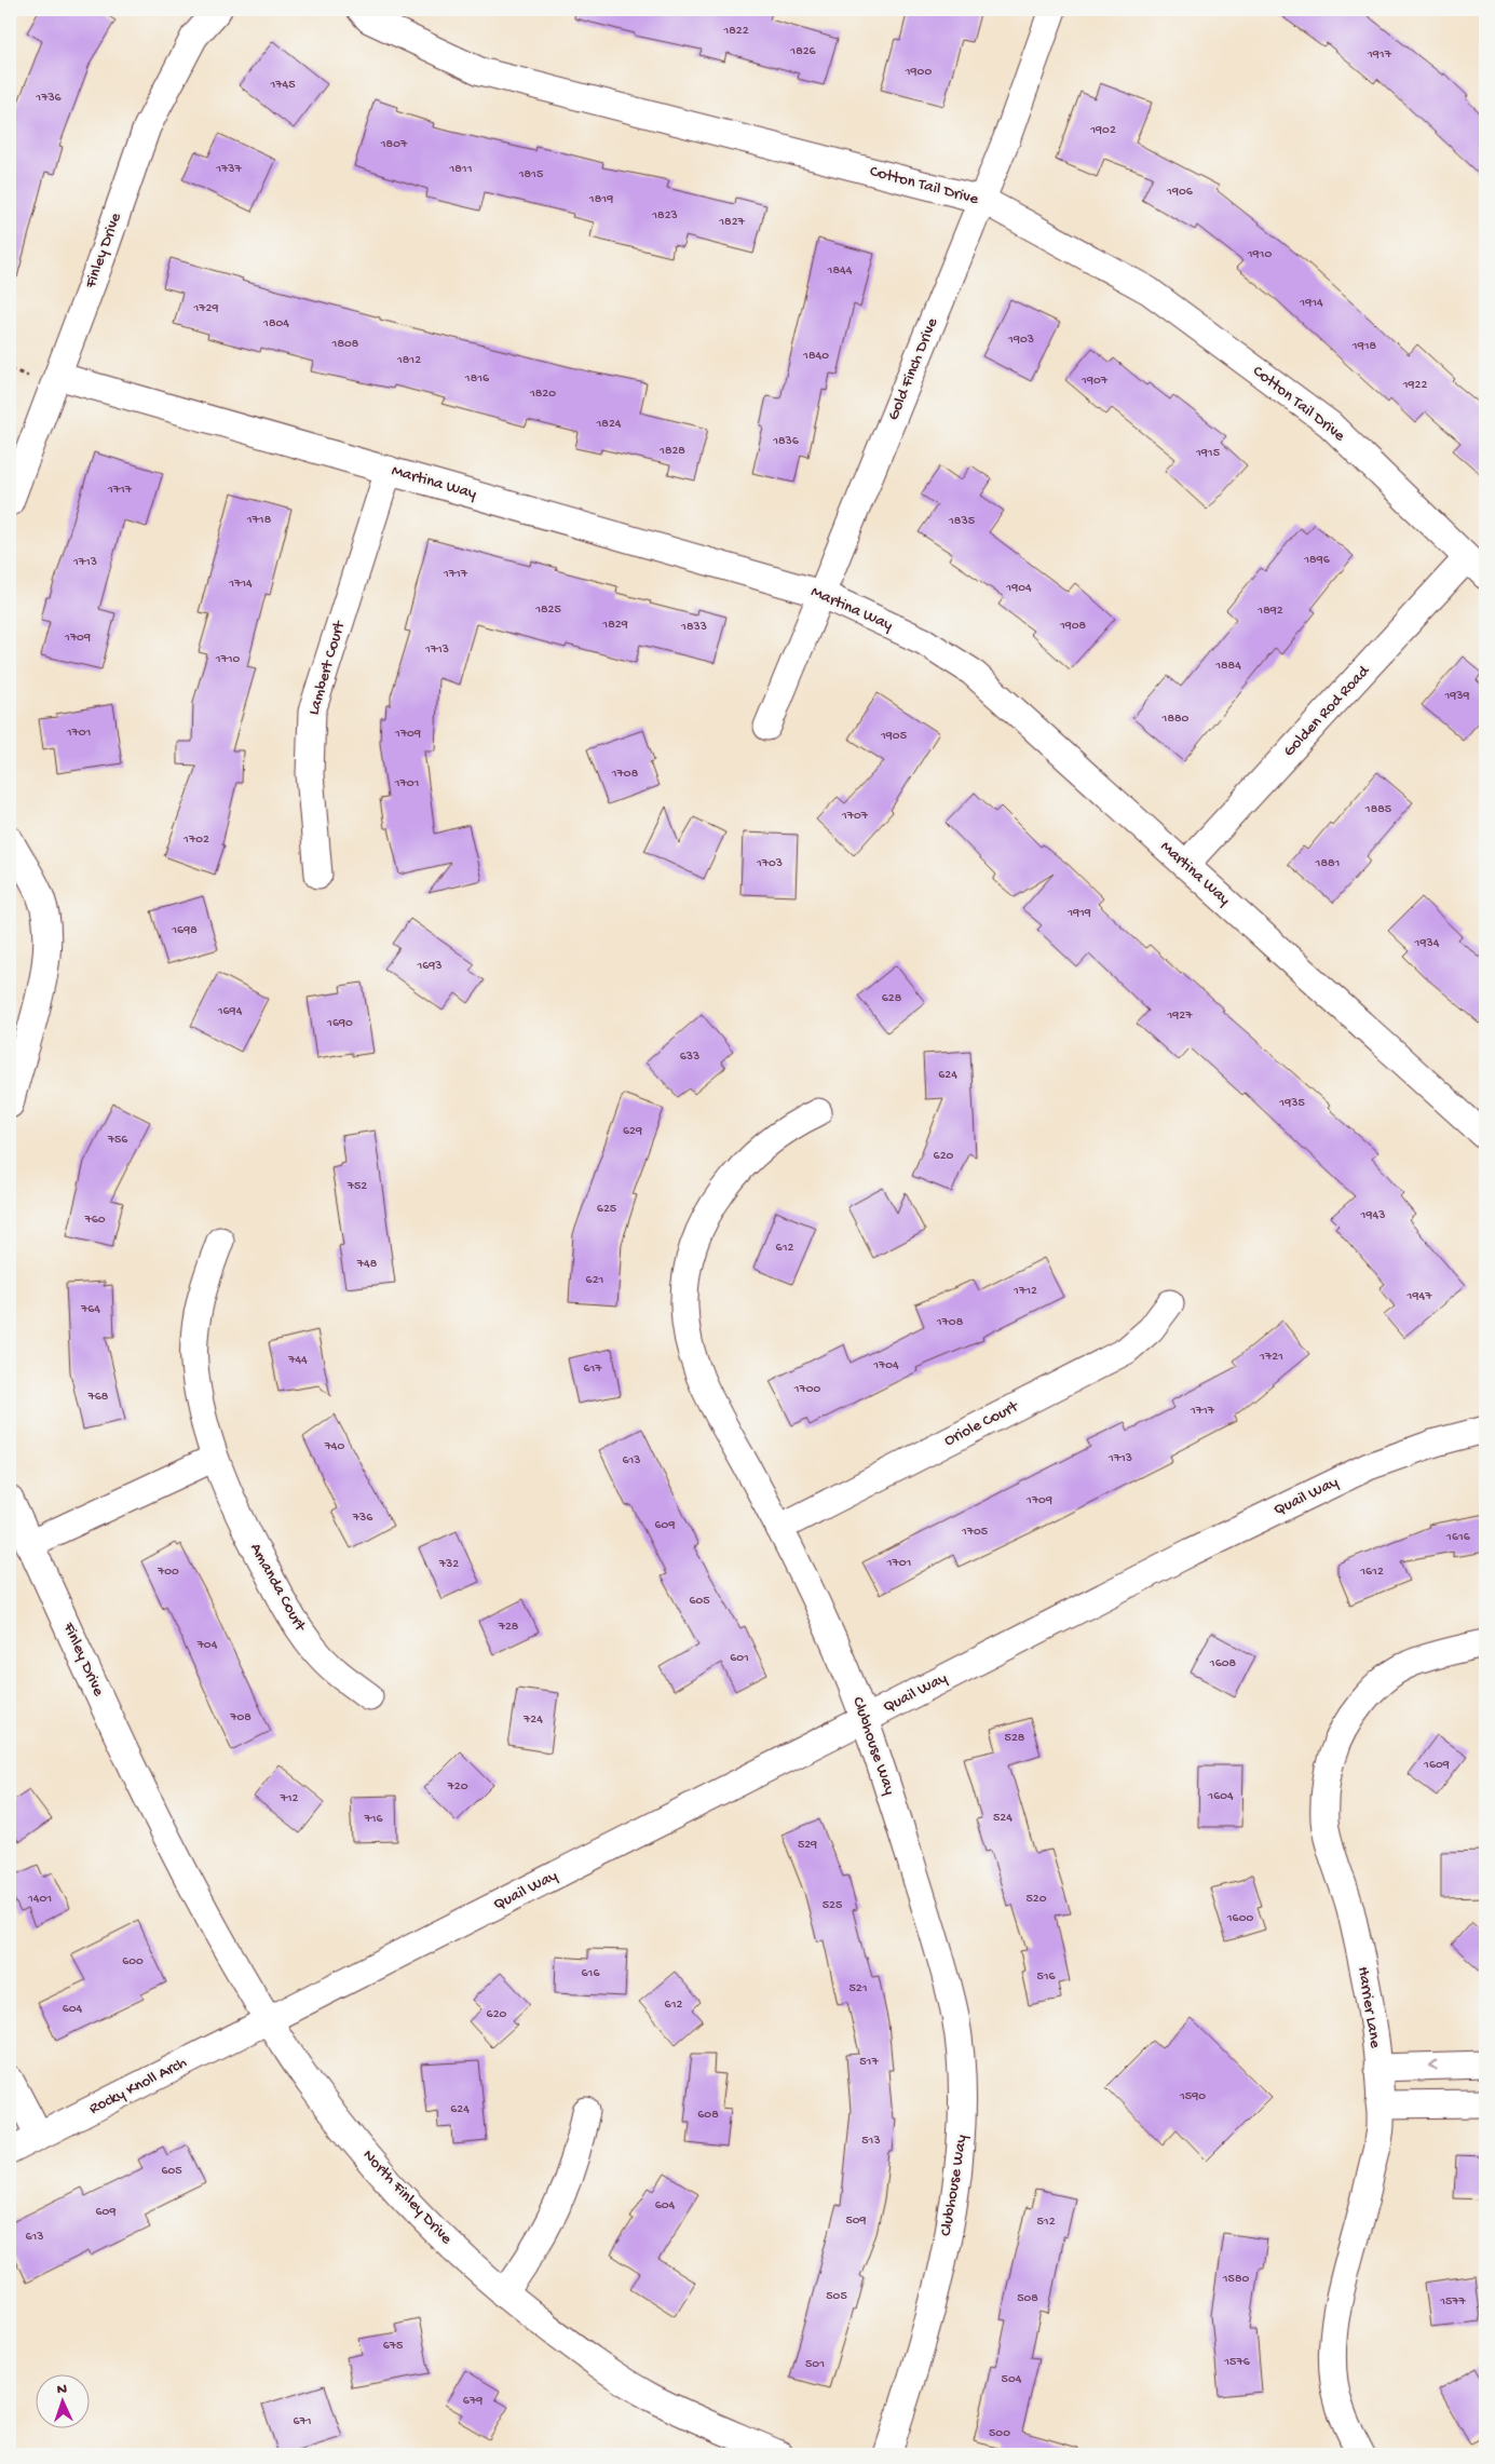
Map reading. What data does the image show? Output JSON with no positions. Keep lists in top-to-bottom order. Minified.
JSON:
{"streets":{"street":["Cotton Tail Drive","Finley Drive","Gold Finch Drive","Martina Way","Lambert Court","Golden Rod Road","Oriole Court","Quail Way","Amanda Court","Clubhouse Way","Harrier Lane","Rocky Knoll Arch","North Finley Drive"]},"crossings":[["Cotton Tail Drive","Gold Finch Drive"],["Cotton Tail Drive","Golden Rod Road"],["Finley Drive","Martina Way"],["Finley Drive","North Finley Drive"],["Gold Finch Drive","Martina Way"],["Martina Way","Lambert Court"],["Martina Way","Golden Rod Road"],["Oriole Court","Clubhouse Way"],["Quail Way","Clubhouse Way"],["Quail Way","Rocky Knoll Arch"],["Quail Way","North Finley Drive"],["Rocky Knoll Arch","North Finley Drive"]],"house_numbers":["1822","1826","1917","1900","1745","1736","1902","1807","1737","1811","1815","1906","1819","1823","1827","1910","1844","1914","1729","1804","1903","1808","1918","1840","1812","1816","1907","1922","1820","1824","1836","1828","1915","1717","1718","1835","1896","1713","1717","1714","1904","1825","1892","1829","1908","1833","1709","1713","1710","1884","1939","1880","1701","1709","1905","1708","1701","1885","1707","1702","1703","1881","1919","1698","1934","1693","628","1694","1927","1690","633","624","1935","629","756","620","752","625","1943","760","612","748","621","1712","1947","764","1708","1721","744","1704","617","1700","768","1717","740","1713","613","1709","736","609","1705","1616","1701","732","700","1612","605","728","704","601","1608","708","724","528","1609","720","1604","712","524","716","529","1401","520","525","1600","600","616","516","521","612","604","620","517","1590","624","608","513","605","604","609","509","512","613","1580","505","508","1577","675","1576","501","504","679","671","500"],"north":"top"}
